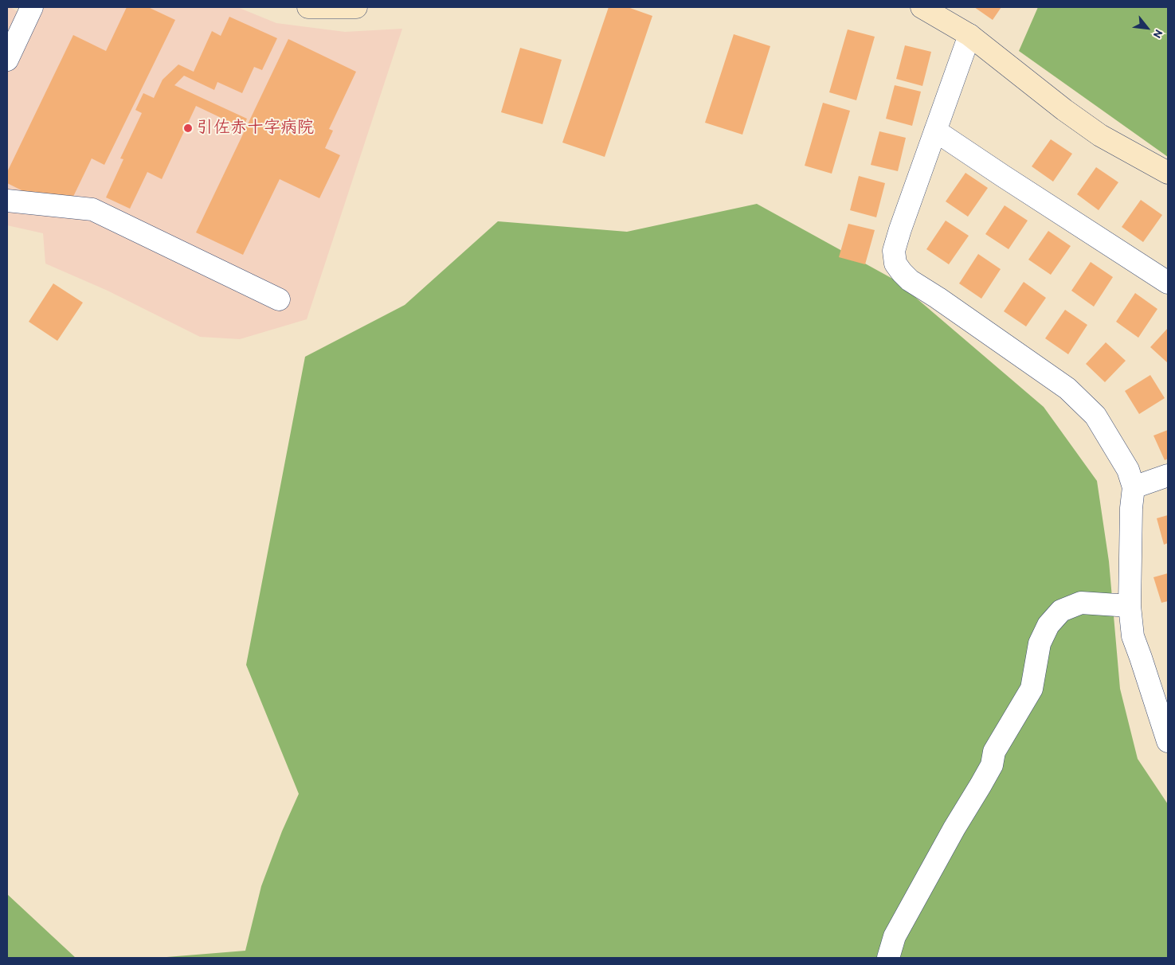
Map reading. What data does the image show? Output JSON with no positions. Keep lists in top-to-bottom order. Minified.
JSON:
{"places":["引佐赤十字病院"],"north":"bottom right"}
